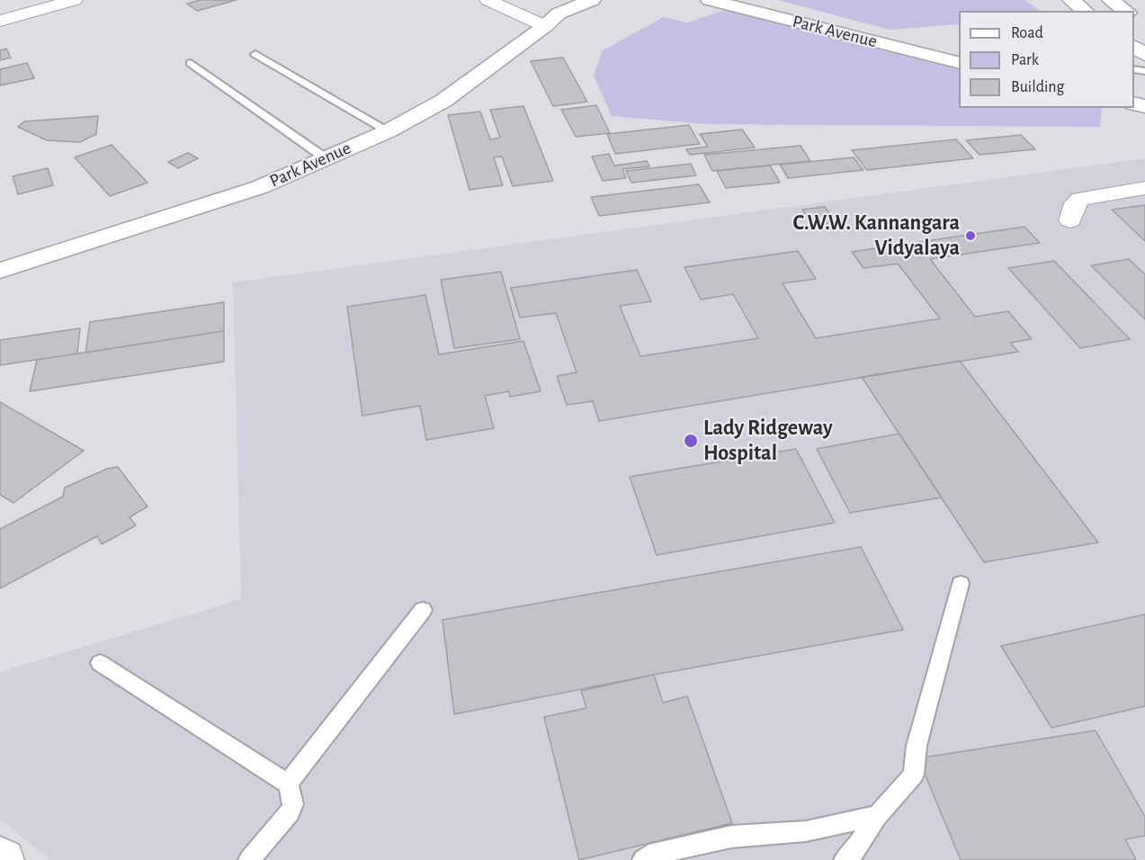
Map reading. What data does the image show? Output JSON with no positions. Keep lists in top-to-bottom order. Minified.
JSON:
{"streets":{"main road":["Park Avenue"]},"places":["C.W.W. Kannangara Vidyalaya","Lady Ridgeway Hospital"],"legend":["Road","Park","Building"]}
